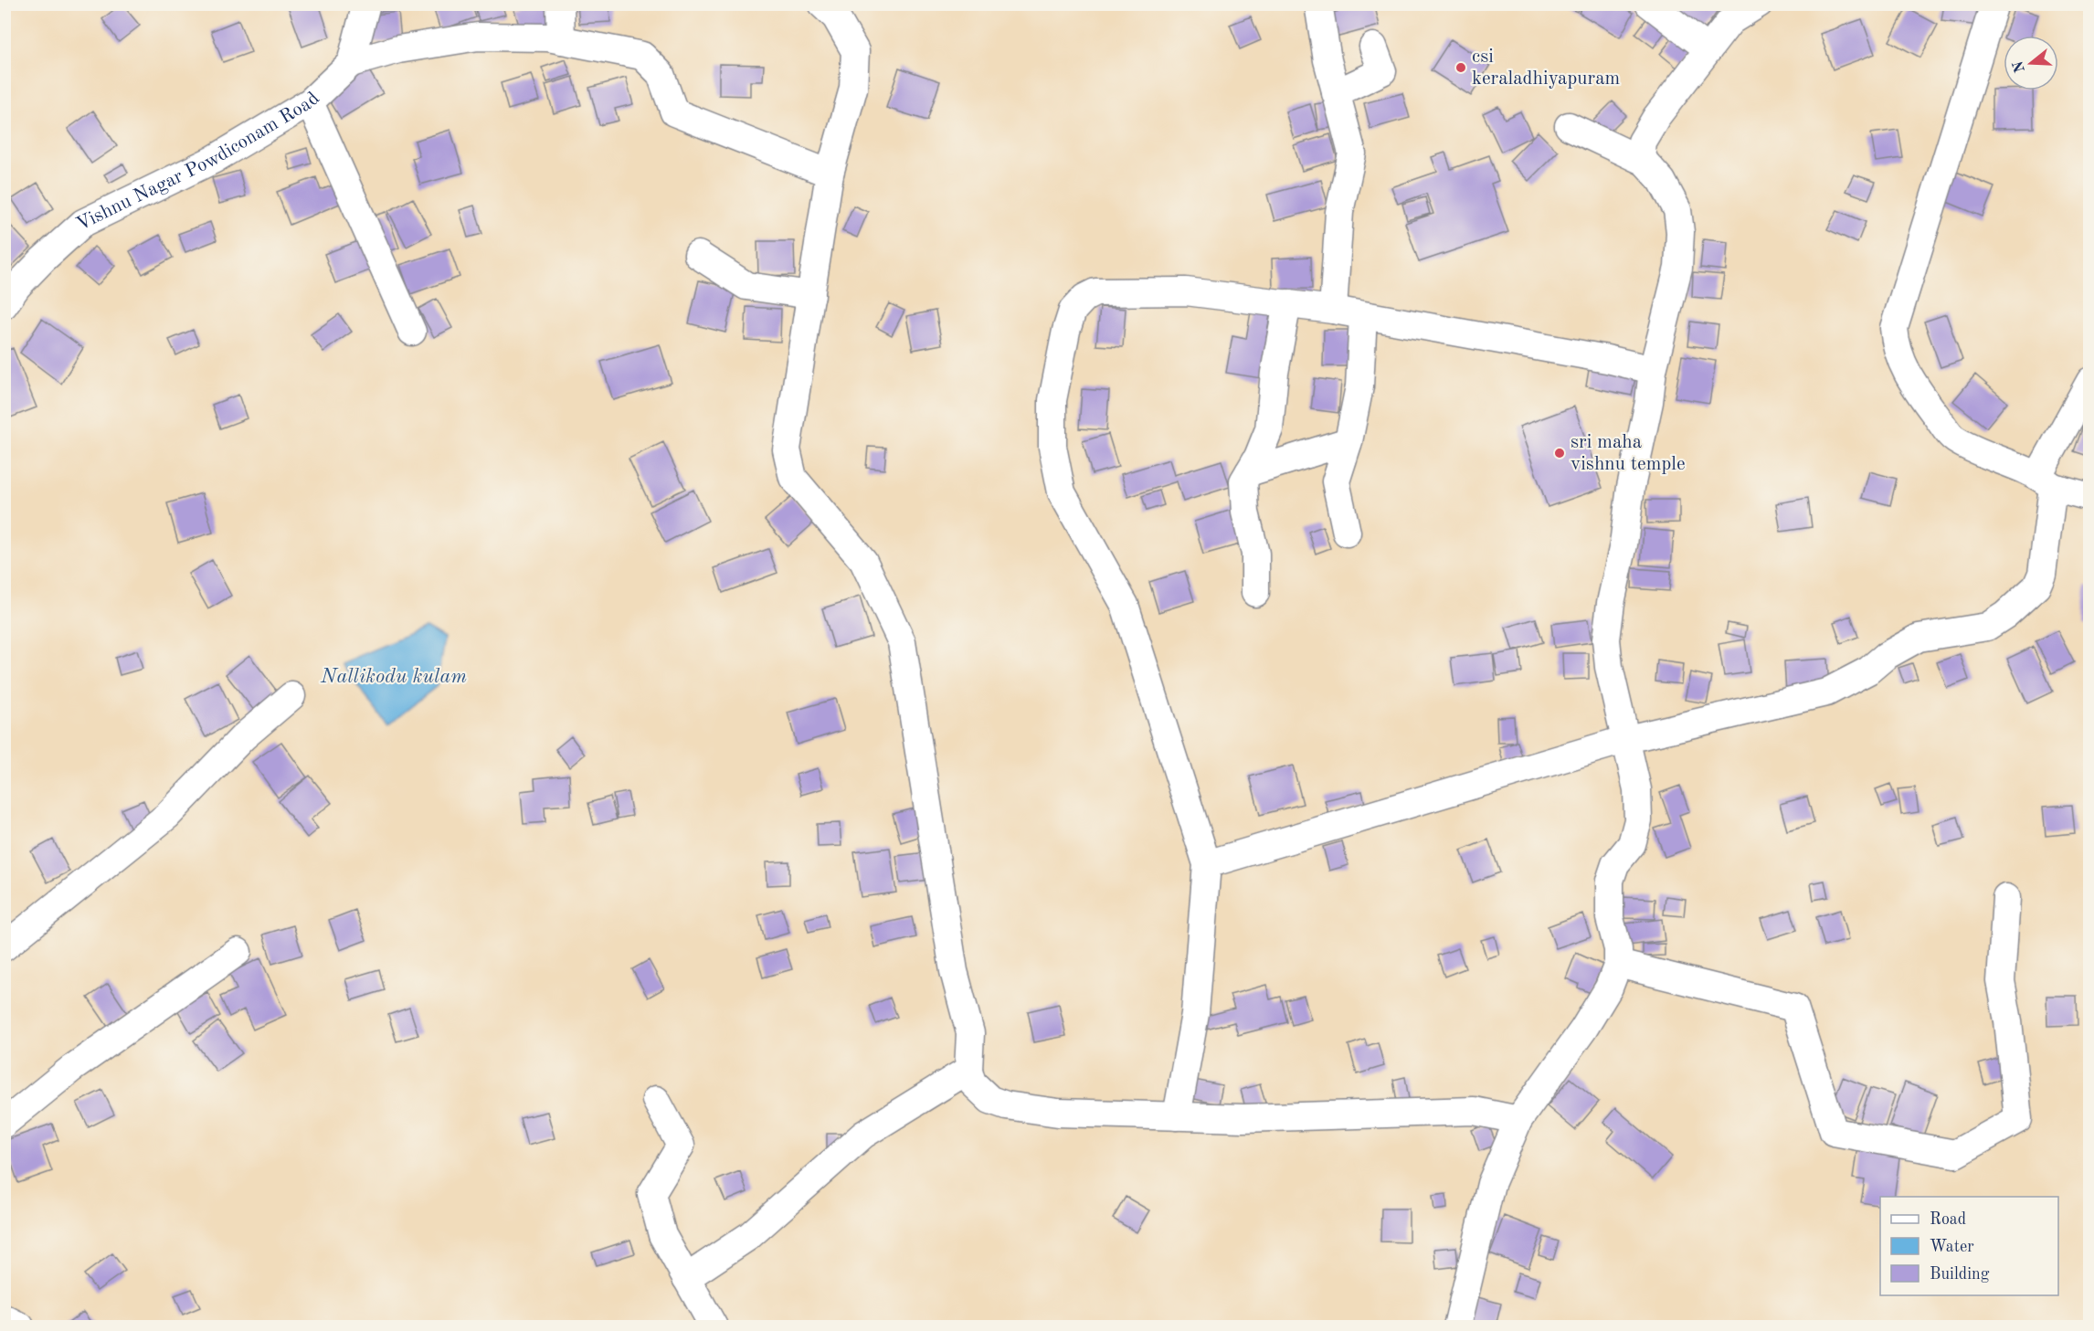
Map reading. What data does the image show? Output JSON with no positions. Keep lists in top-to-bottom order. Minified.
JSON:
{"streets":{"street":["Vishnu Nagar Powdiconam Road"]},"water":["Nallikodu kulam"],"places":["csi keraladhiyapuram","sri maha vishnu temple"],"legend":["Road","Water","Building"],"north":"left"}
